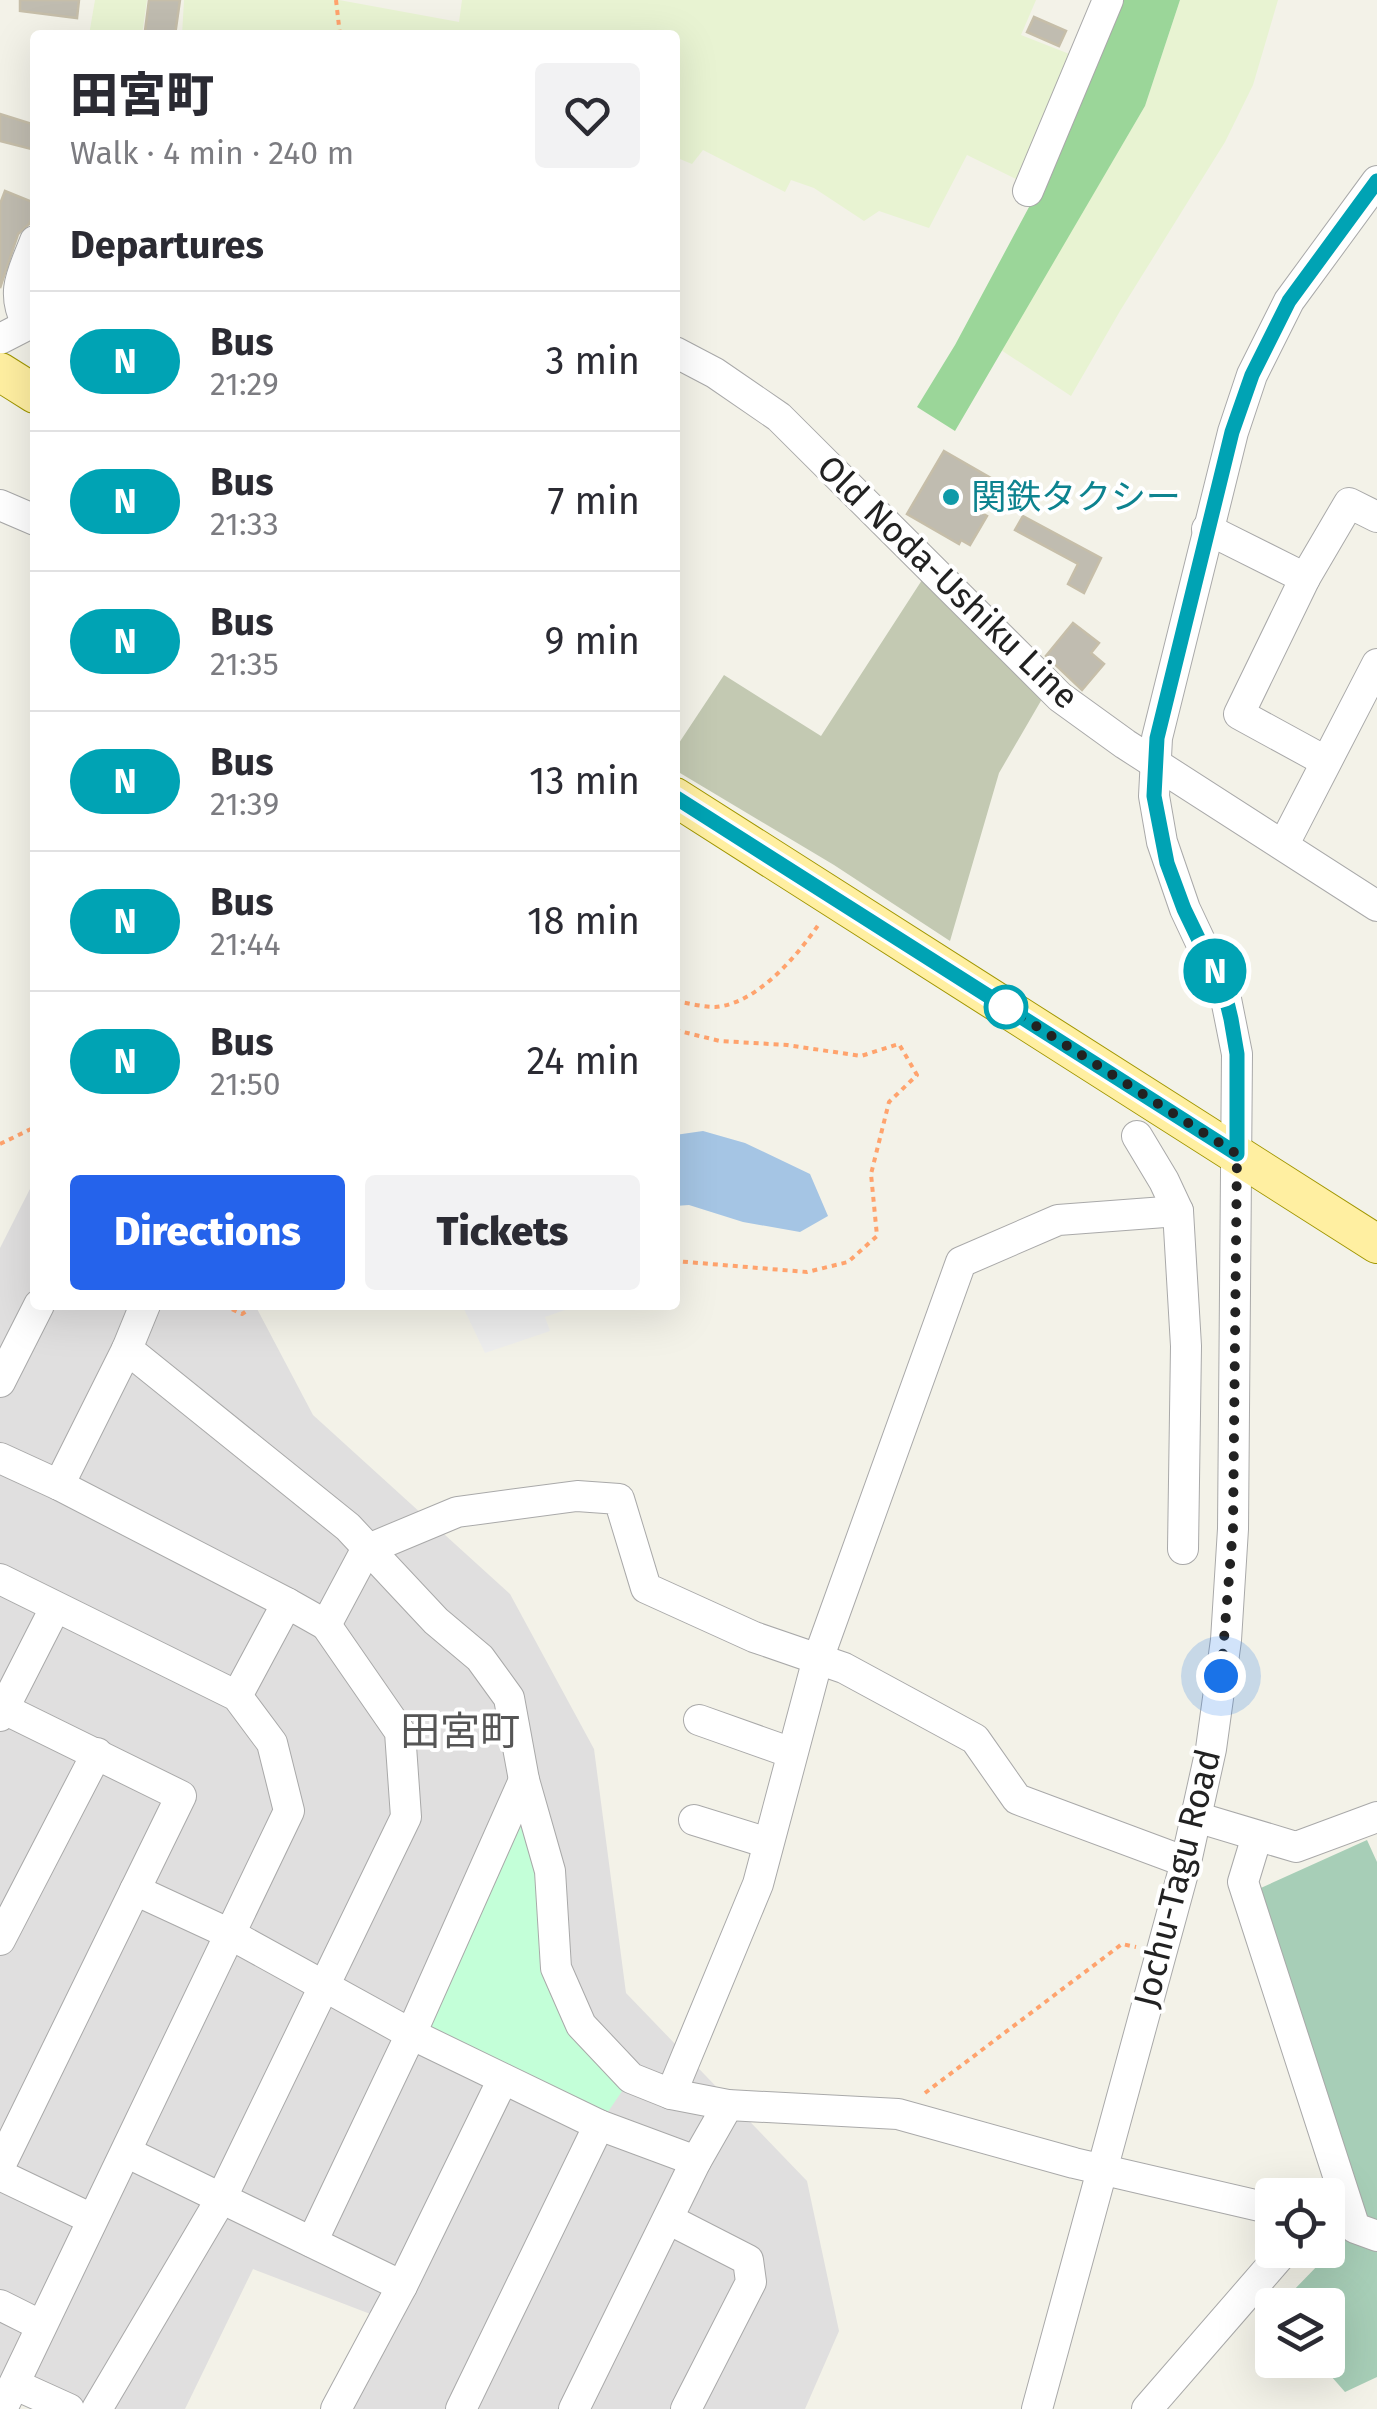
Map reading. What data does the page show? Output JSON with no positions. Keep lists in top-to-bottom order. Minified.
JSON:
{"streets":{"street":["Old Noda-Ushiku Line","Jochu-Tagu Road"]},"crossings":[["Old Noda-Ushiku Line","Jochu-Tagu Road"]],"districts":["田宮町"],"places":["関鉄タクシー"],"lines":["bus line N"],"page":{"on_map":"N","heading":[["田宮町","Walk · 4 min · 240 m"],"Departures"],"list":[{"mark":"N","name":"Bus","note":"21:29","value":"3 min"},{"mark":"N","name":"Bus","note":"21:33","value":"7 min"},{"mark":"N","name":"Bus","note":"21:35","value":"9 min"},{"mark":"N","name":"Bus","note":"21:39","value":"13 min"},{"mark":"N","name":"Bus","note":"21:44","value":"18 min"},{"mark":"N","name":"Bus","note":"21:50","value":"24 min"}],"buttons":["Directions","Tickets"]}}
